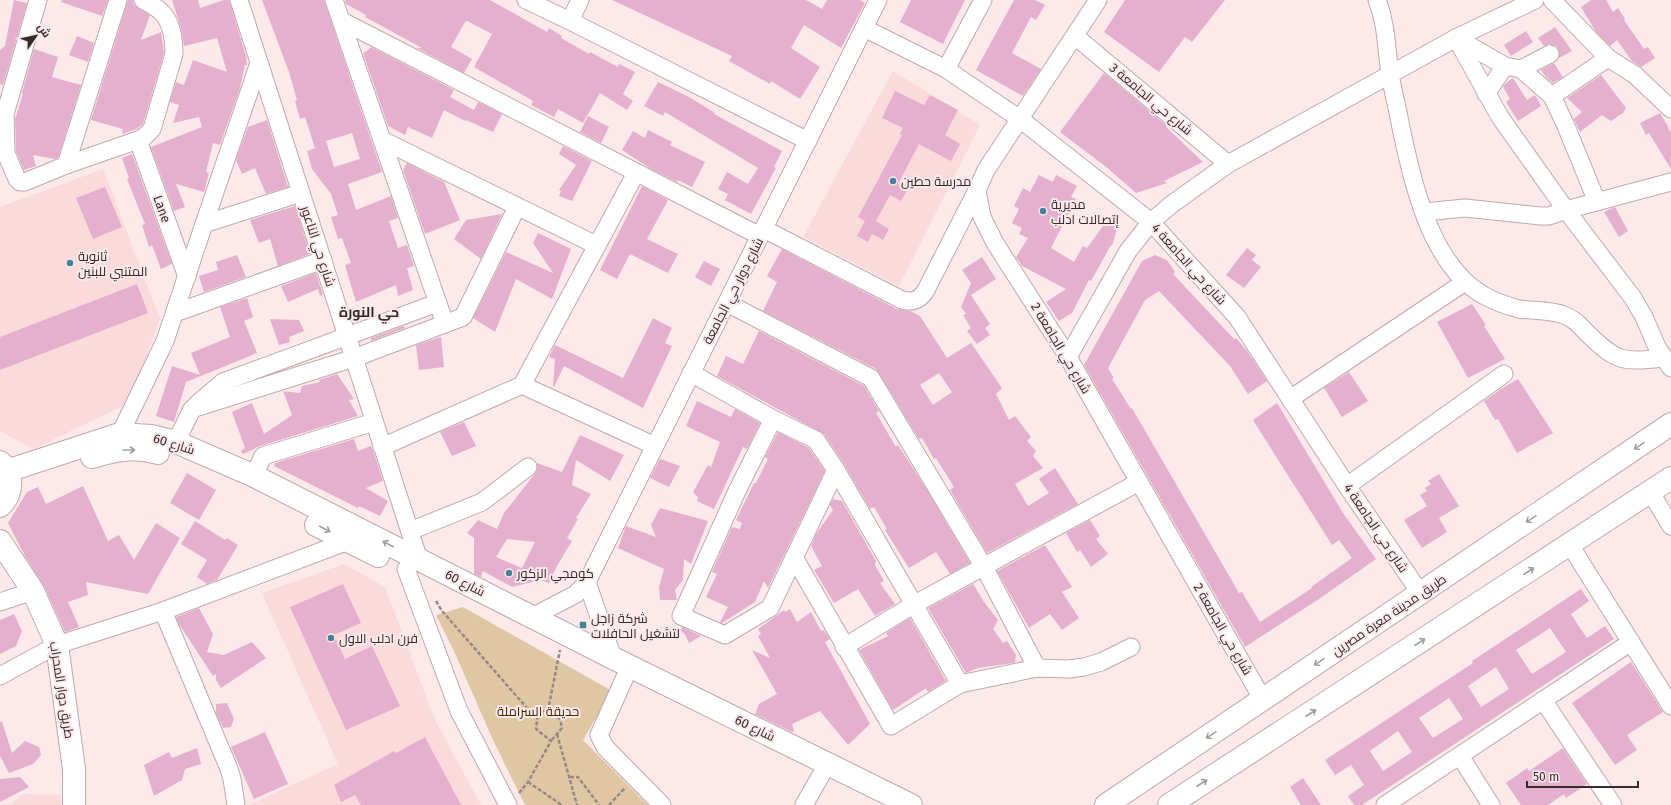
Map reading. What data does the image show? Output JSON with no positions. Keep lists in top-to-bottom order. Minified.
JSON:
{"streets":{"main road":["شارع 60","طريق مدينة معرة مصرين","طريق دوار المحراب"],"street":["شارع حي الجامعة 3","Lane","شارع حي الناعور","شارع حي الجامعة 4","شارع دوار حي الجامعة","شارع حي الجامعة 2"]},"crossings":[["شارع حي الناعور","شارع 60"],["شارع حي الجامعة 4","شارع دوار حي الجامعة"],["شارع حي الجامعة 4","طريق مدينة معرة مصرين"],["شارع دوار حي الجامعة","شارع 60"],["شارع حي الجامعة 2","طريق مدينة معرة مصرين"]],"districts":["حي النورة"],"parks":["حديقة السراملة"],"places":{"other":["مدرسة حطين","مديرية إتصالات ادلب","ثانوية المتنبي للبنين","كومجي الزكور","فرن ادلب الاول"],"transit":["شركة زاجل لتشغيل الحافلات"]},"scale_bar":"50 m","north":"top right"}
